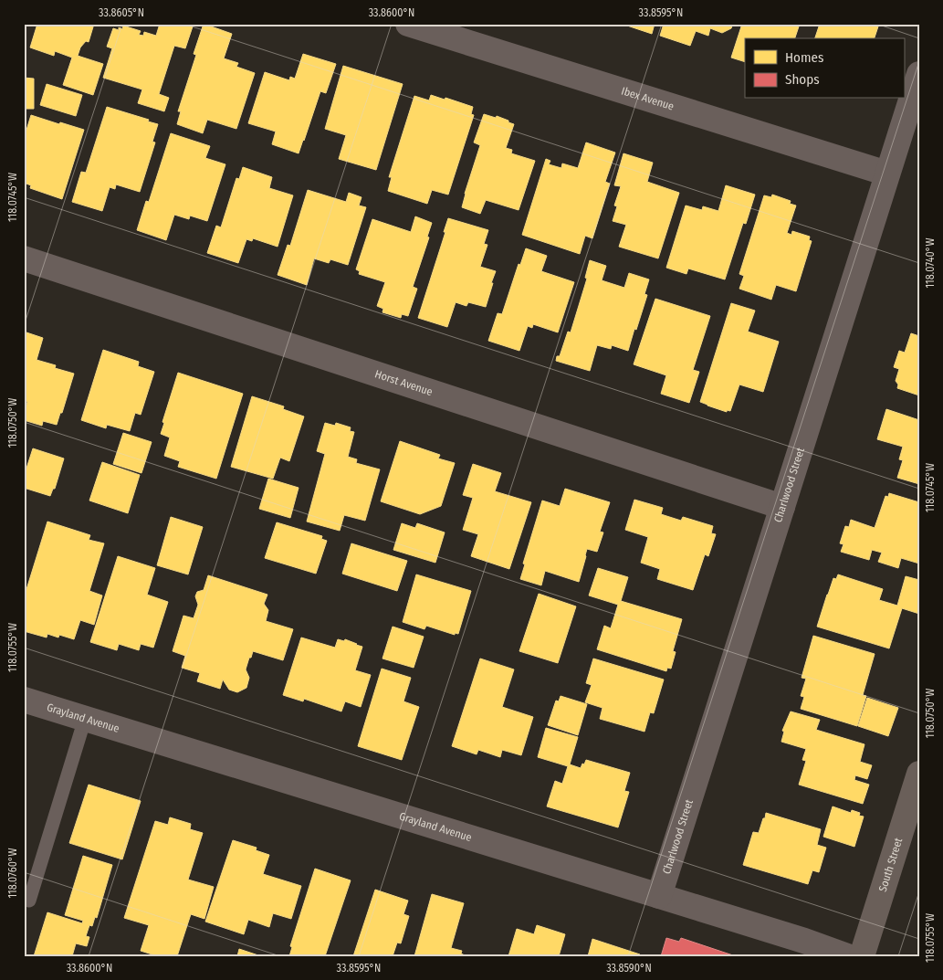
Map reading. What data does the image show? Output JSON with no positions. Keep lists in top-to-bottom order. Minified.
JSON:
{"streets":{"main road":["South Street"],"street":["Ibex Avenue","Horst Avenue","Charlwood Street","Grayland Avenue"]},"crossings":[["Ibex Avenue","Charlwood Street"],["Horst Avenue","Charlwood Street"],["Charlwood Street","Grayland Avenue"]],"legend":["Homes","Shops"],"coordinates":["33.8605°N","33.8600°N","33.8595°N","118.0745°W","118.0740°W","118.0750°W","118.0755°W","118.0760°W","33.8590°N"]}
